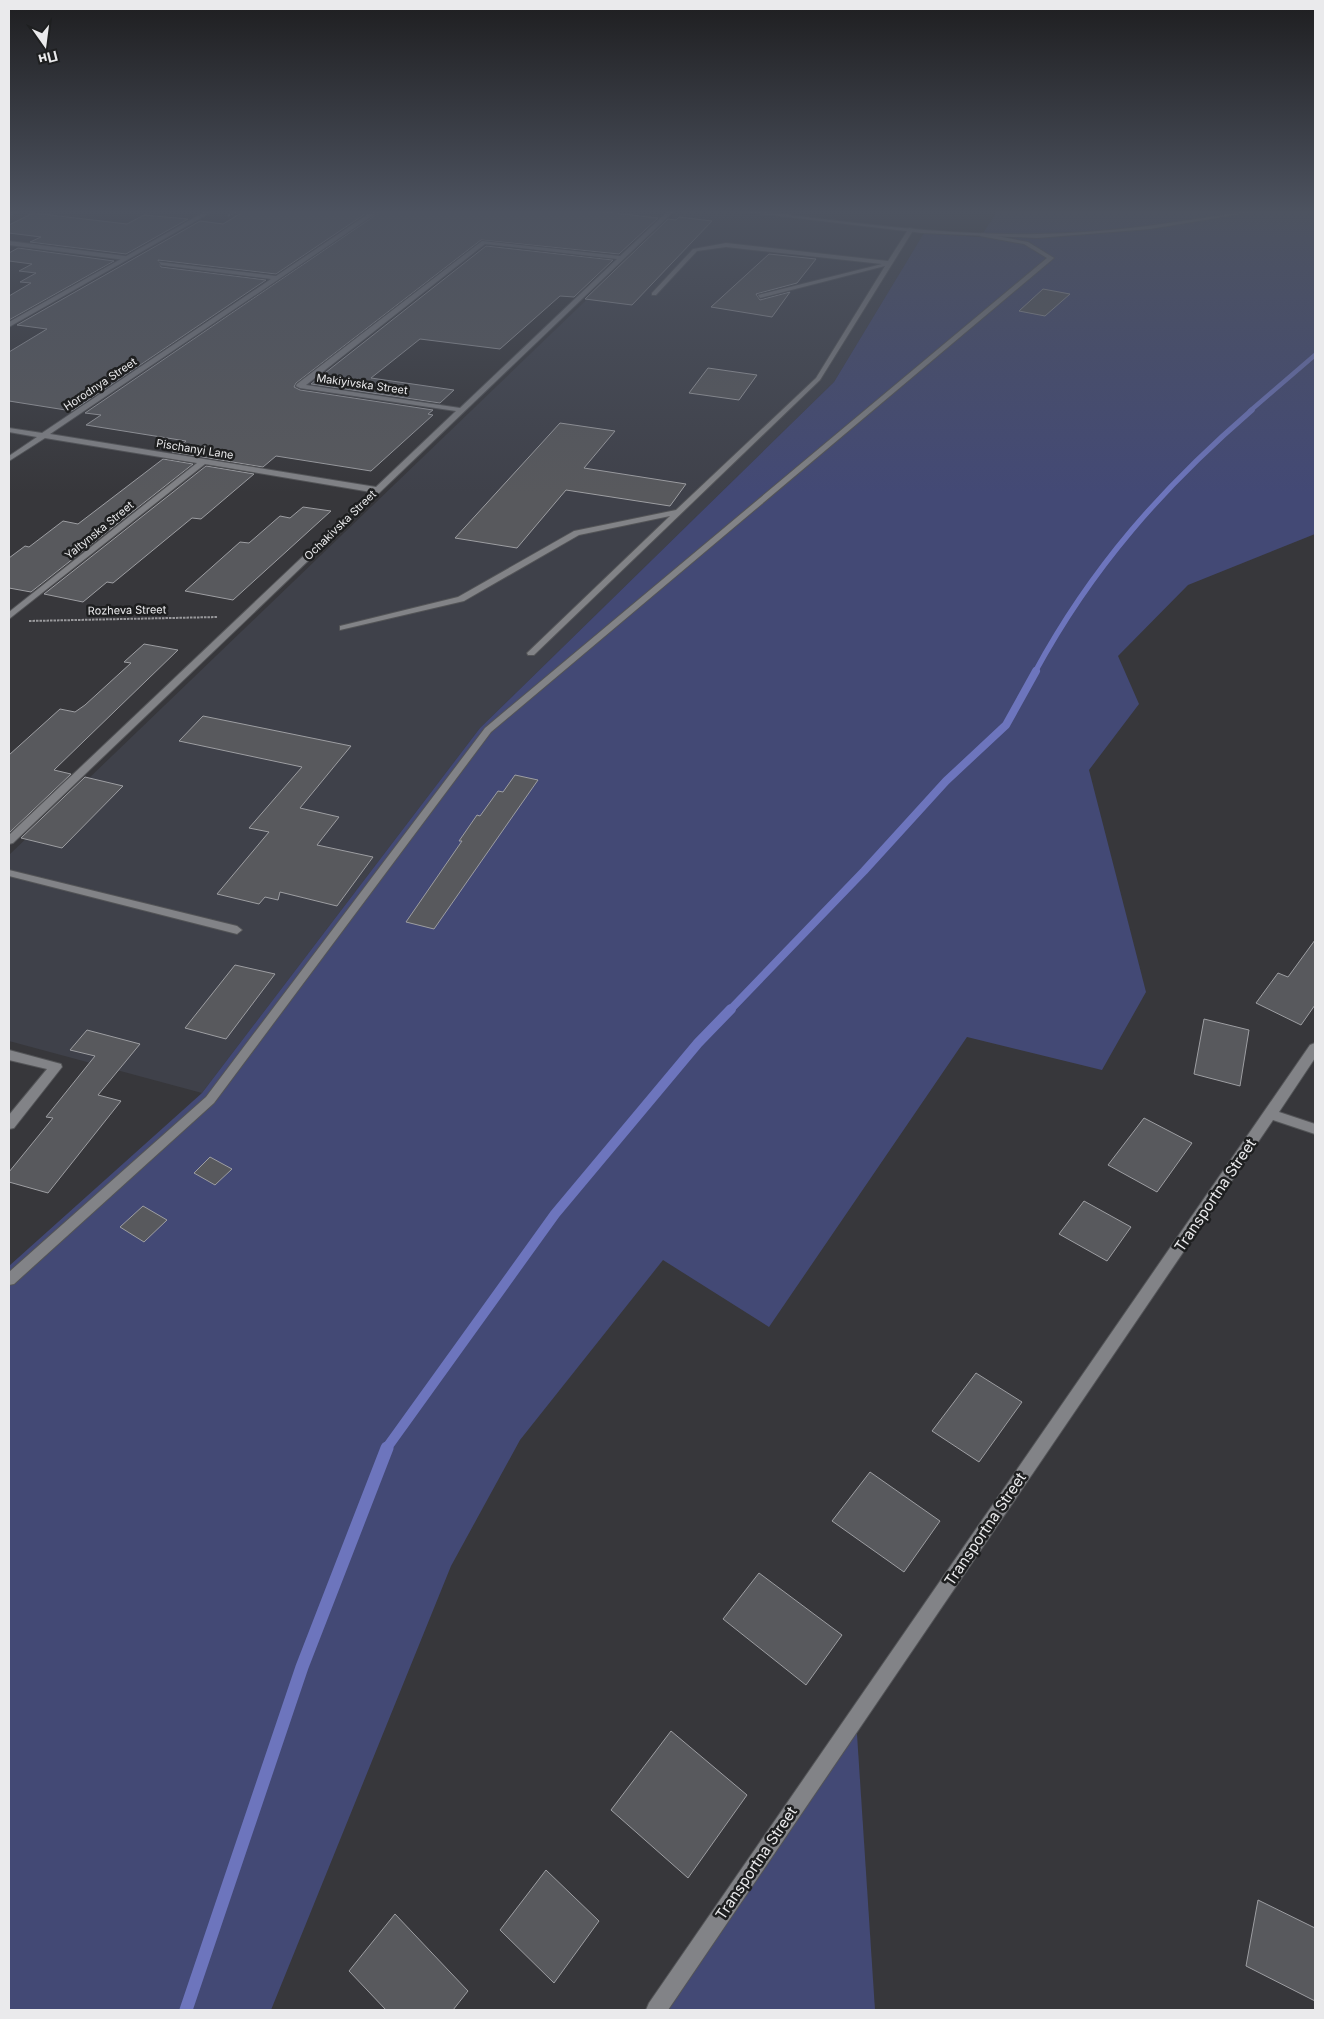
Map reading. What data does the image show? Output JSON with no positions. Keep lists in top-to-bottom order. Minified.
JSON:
{"streets":{"street":["Horodnya Street","Makiyivska Street","Pischanyi Lane","Ochakivska Street","Yaltynska Street","Transportna Street"],"path":["Rozheva Street"]},"crossings":[["Horodnya Street","Pischanyi Lane"],["Makiyivska Street","Ochakivska Street"],["Pischanyi Lane","Ochakivska Street"],["Pischanyi Lane","Yaltynska Street"],["Ochakivska Street","Rozheva Street"]],"north":"bottom"}
